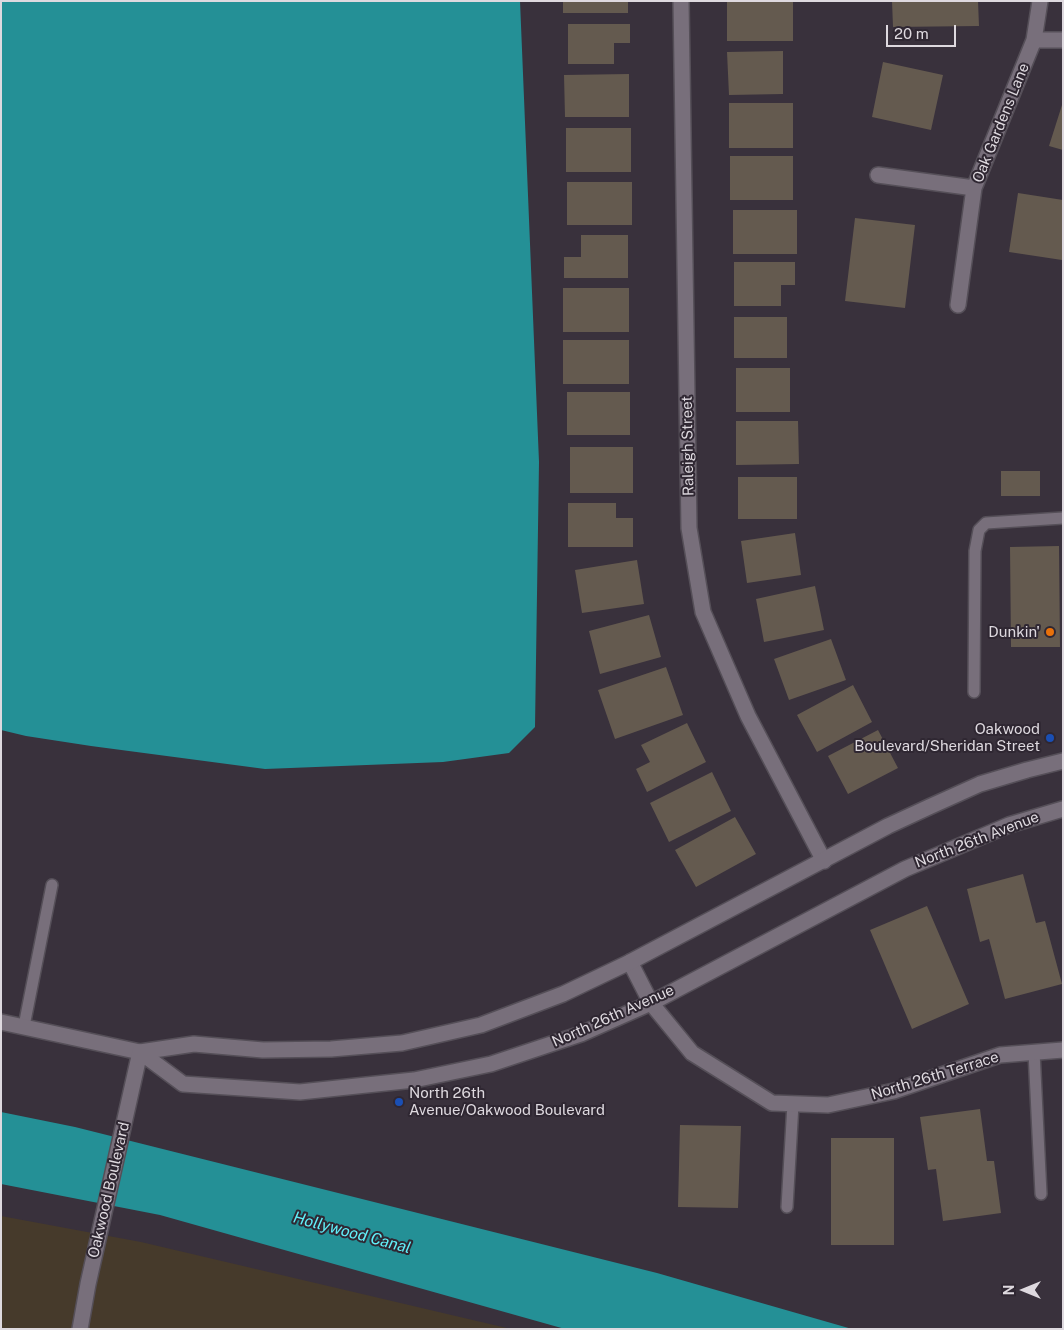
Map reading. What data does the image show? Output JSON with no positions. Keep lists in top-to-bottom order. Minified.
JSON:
{"streets":{"street":["Oak Gardens Lane","Raleigh Street","North 26th Avenue","North 26th Terrace","Oakwood Boulevard"]},"crossings":[["Raleigh Street","North 26th Avenue"],["North 26th Avenue","North 26th Terrace"],["North 26th Avenue","Oakwood Boulevard"]],"water":["Hollywood Canal"],"places":["Dunkin'","Oakwood Boulevard/Sheridan Street","North 26th Avenue/Oakwood Boulevard"],"scale_bar":"20 m","north":"left"}
